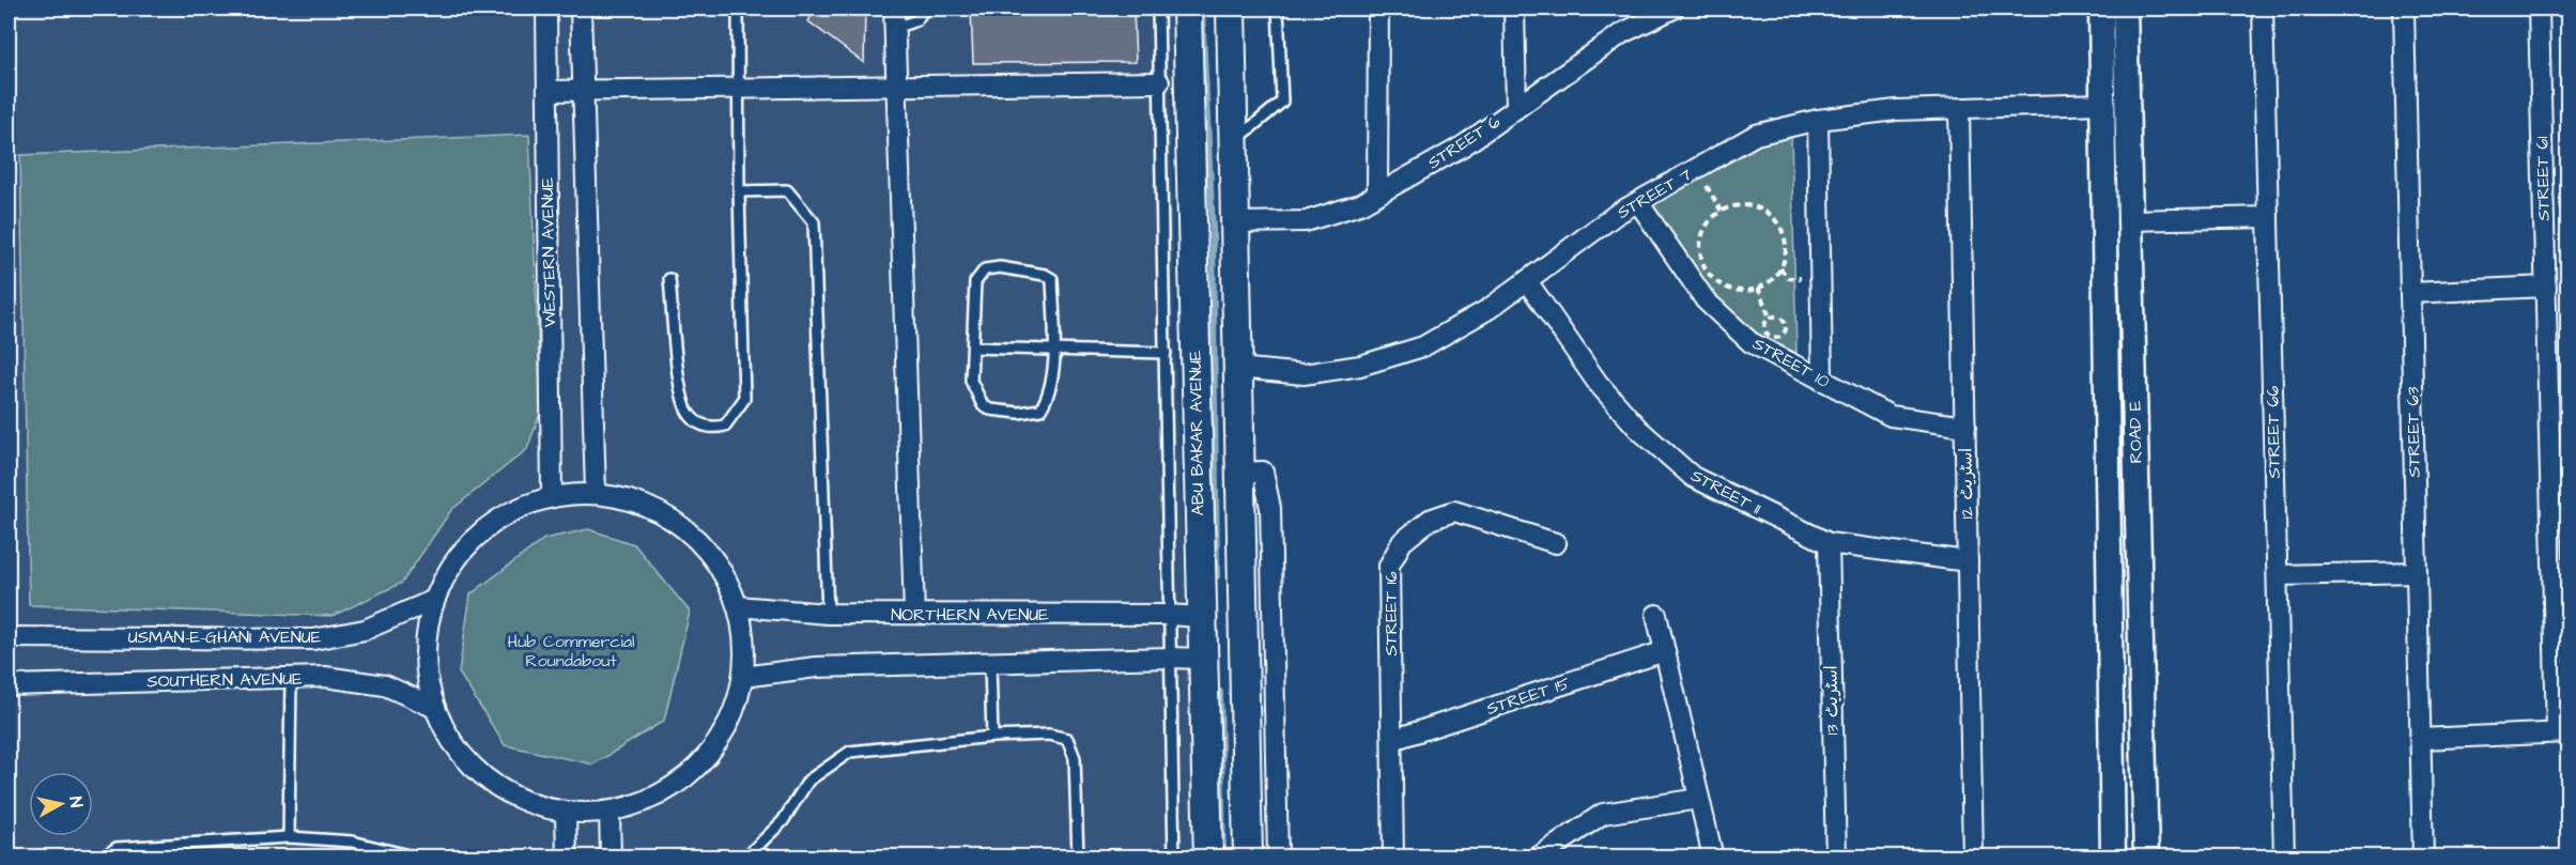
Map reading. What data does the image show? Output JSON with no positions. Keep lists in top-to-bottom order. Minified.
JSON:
{"streets":{"main road":["ABU BAKAR AVENUE"],"street":["STREET 6","STREET 61","STREET 7","WESTERN AVENUE","STREET 10","ROAD E","STREET 66","STREET 63","اسٹریٹ 12","STREET 11","STREET 16","NORTHERN AVENUE","USMAN-E-GHANI AVENUE","SOUTHERN AVENUE","STREET 15","اسٹریٹ 13"]},"crossings":[["STREET 7","STREET 10"],["STREET 7","ROAD E"],["STREET 7","اسٹریٹ 12"],["STREET 7","STREET 11"],["STREET 10","اسٹریٹ 12"],["ABU BAKAR AVENUE","NORTHERN AVENUE"],["اسٹریٹ 12","STREET 11"],["STREET 11","اسٹریٹ 13"],["STREET 16","STREET 15"]],"parks":["Hub Commercial Roundabout"],"north":"right"}
